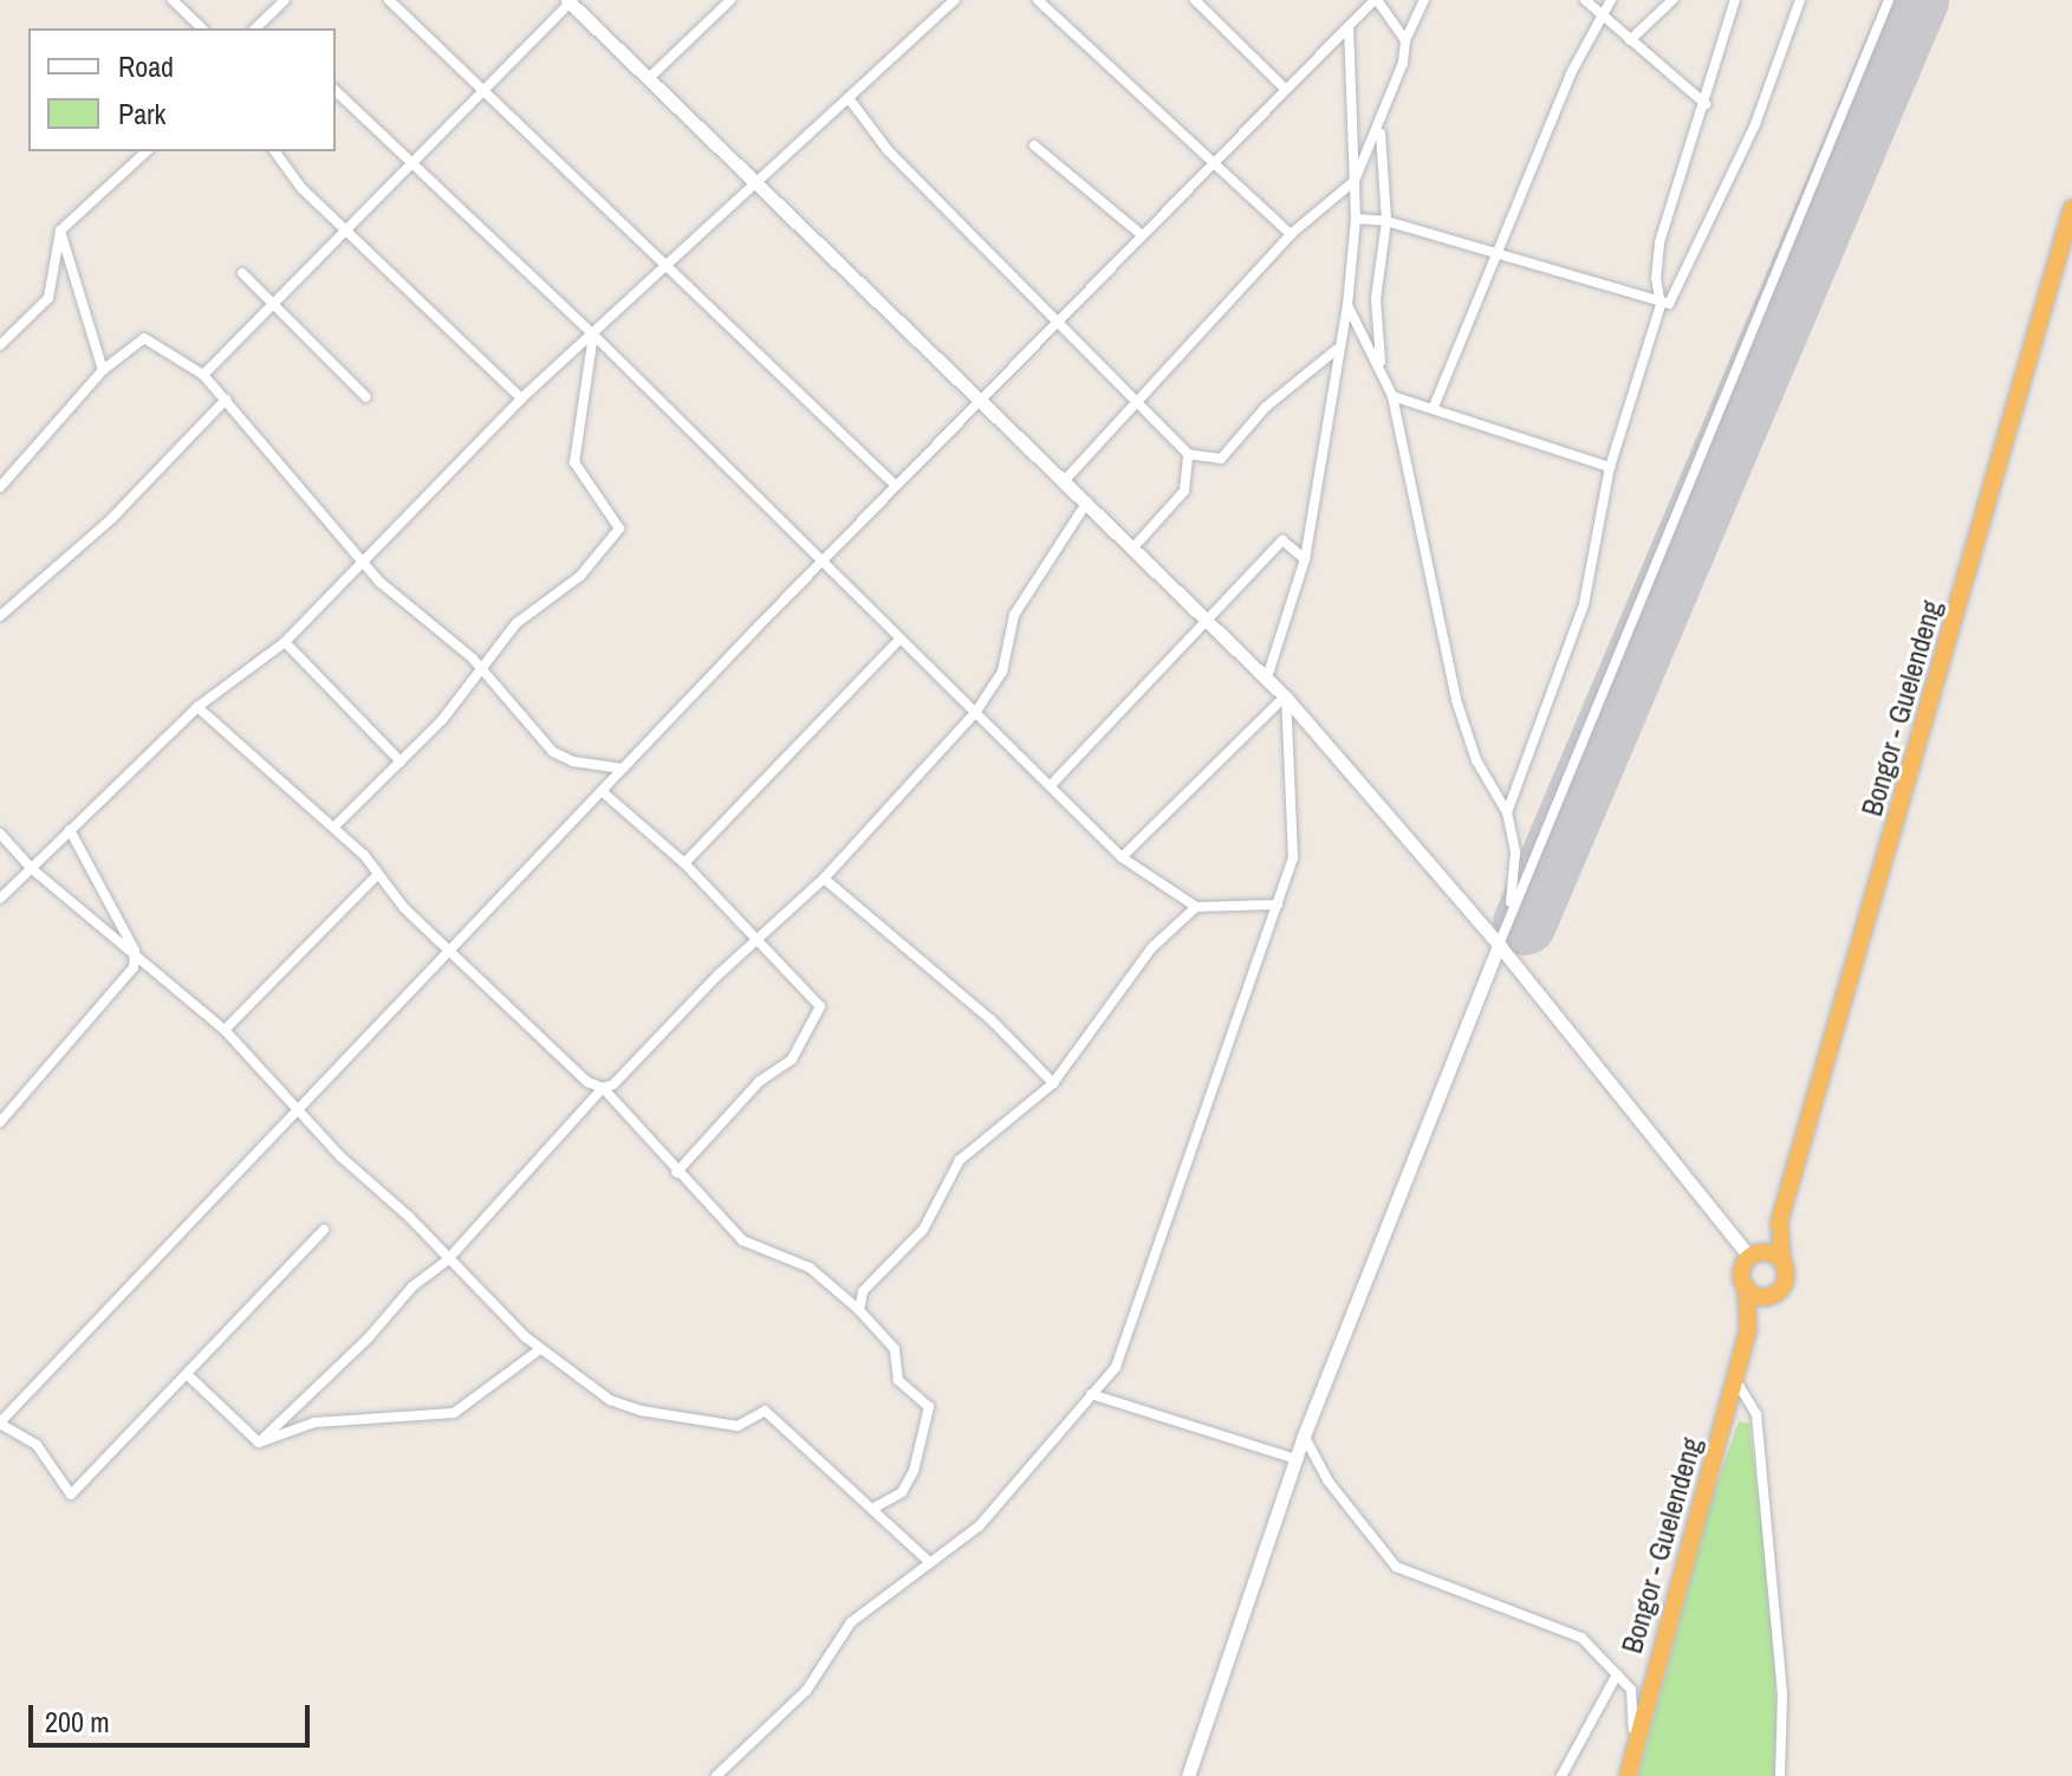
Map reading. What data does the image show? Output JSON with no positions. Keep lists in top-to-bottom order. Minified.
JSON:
{"streets":{"highway":["Bongor - Guelendeng"]},"legend":["Road","Park"],"scale_bar":"200 m"}
